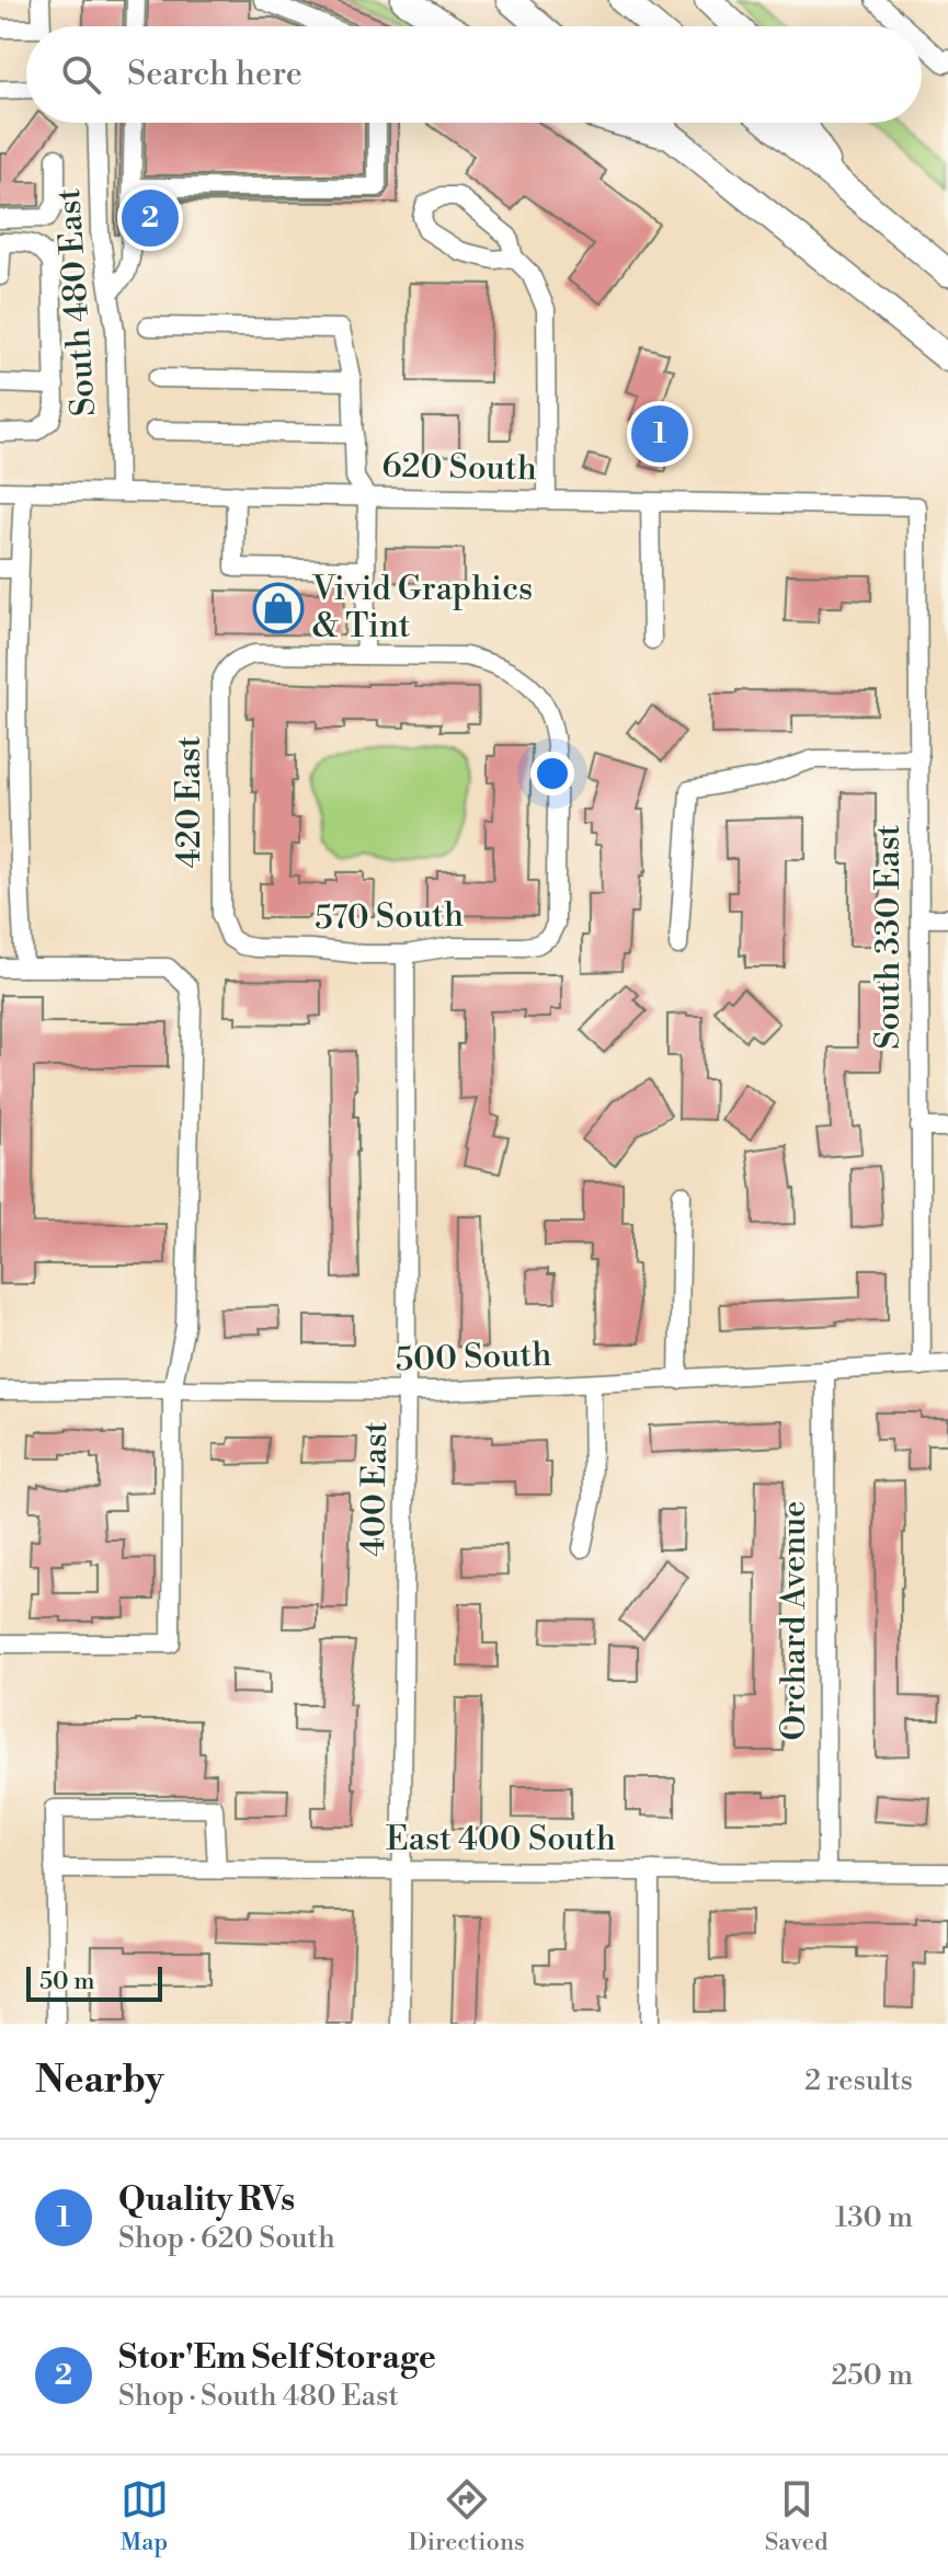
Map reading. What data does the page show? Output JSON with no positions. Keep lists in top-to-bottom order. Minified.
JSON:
{"streets":{"street":["South 480 East","620 South","420 East","570 South","South 330 East","500 South","400 East","Orchard Avenue","East 400 South"]},"crossings":[["South 480 East","620 South"],["620 South","South 330 East"],["420 East","570 South"],["570 South","400 East"],["South 330 East","500 South"],["500 South","400 East"],["500 South","Orchard Avenue"],["400 East","East 400 South"],["Orchard Avenue","East 400 South"]],"places":{"shop":["Vivid Graphics & Tint"]},"scale_bar":"50 m","page":{"search":"Search here","pins":["2","1"],"scale":"50 m","heading":["Nearby","2 results"],"list":[{"mark":"1","name":"Quality RVs","note":"Shop · 620 South","value":"130 m"},{"mark":"2","name":"Stor'Em Self Storage","note":"Shop · South 480 East","value":"250 m"}],"nav":["Map","Directions","Saved"]}}
